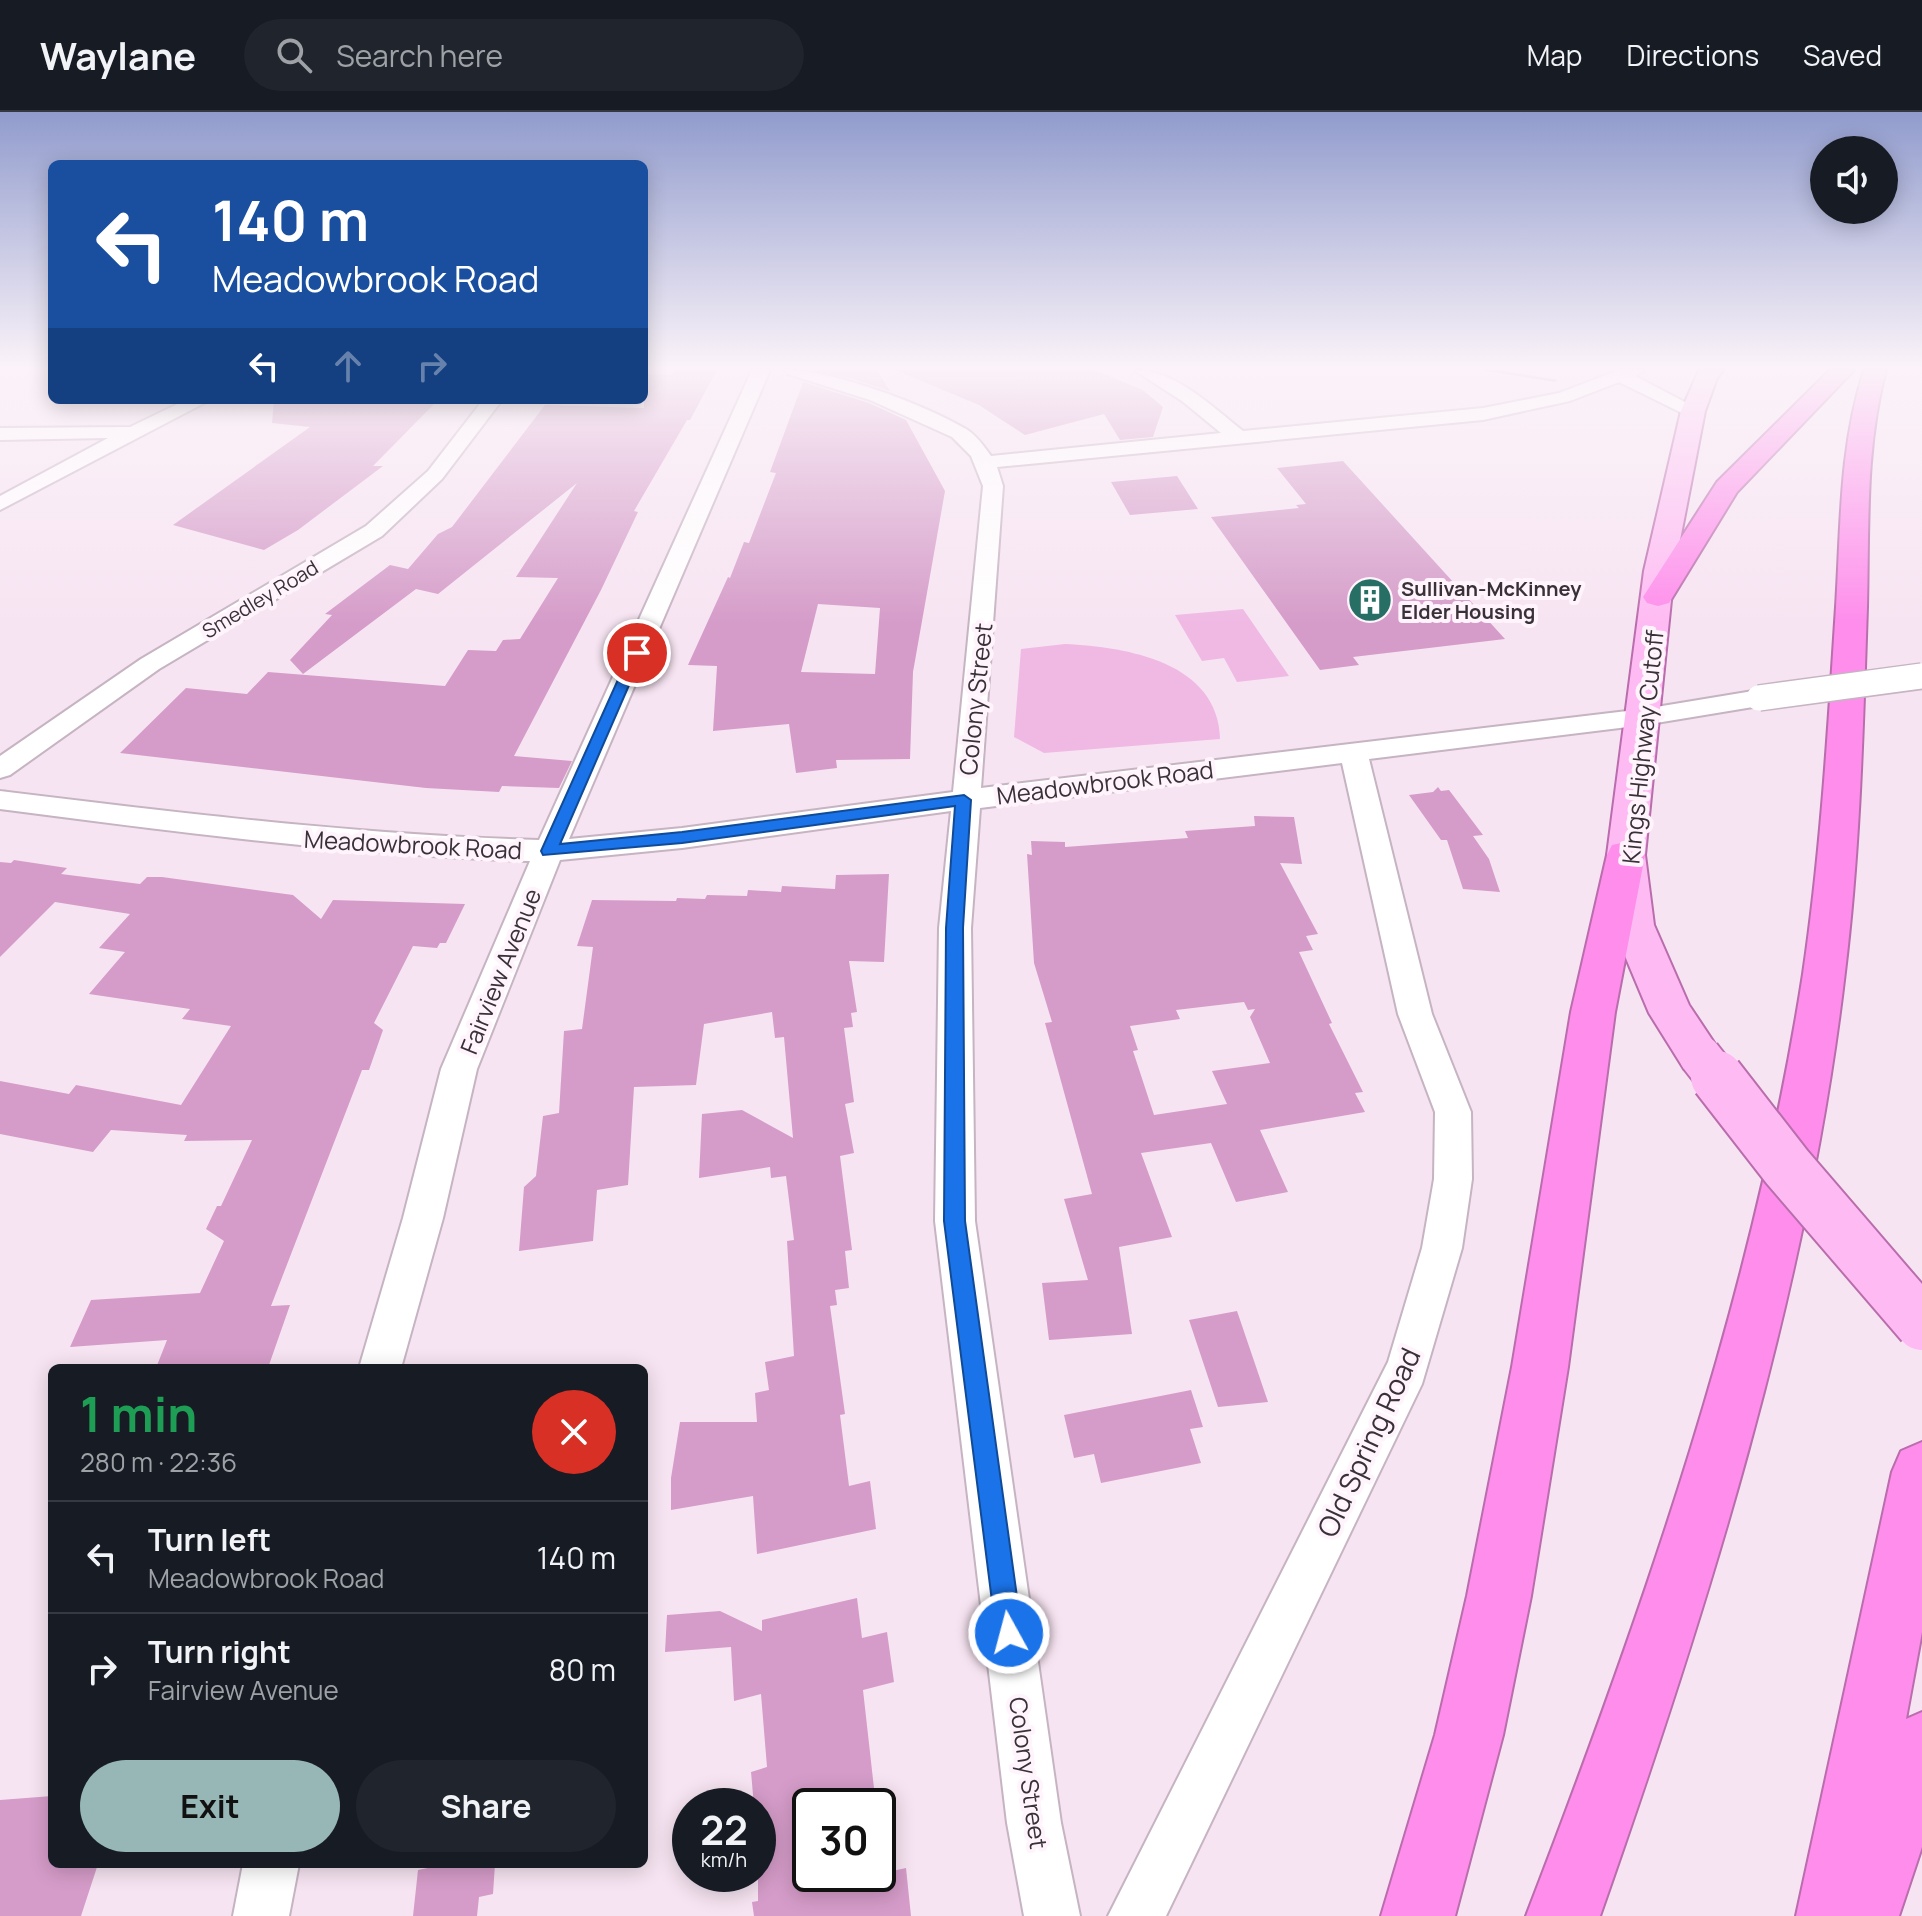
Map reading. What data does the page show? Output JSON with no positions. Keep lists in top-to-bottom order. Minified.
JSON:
{"streets":{"main road":["Kings Highway Cutoff"],"street":["Smedley Road","Colony Street","Meadowbrook Road","Fairview Avenue","Old Spring Road"]},"crossings":[["Colony Street","Meadowbrook Road"],["Kings Highway Cutoff","Meadowbrook Road"],["Meadowbrook Road","Fairview Avenue"],["Meadowbrook Road","Old Spring Road"]],"places":{"building":["Sullivan-McKinney Elder Housing"]},"page":{"header":"Waylane","search":"Search here","nav":["Map","Directions","Saved"],"turn":["140 m","Meadowbrook Road"],"heading":["1 min","280 m · 22:36"],"list":[{"name":"Turn left","note":"Meadowbrook Road","value":"140 m"},{"name":"Turn right","note":"Fairview Avenue","value":"80 m"}],"buttons":["Exit","Share"],"speed":"22 km/h","limit":"30"}}
